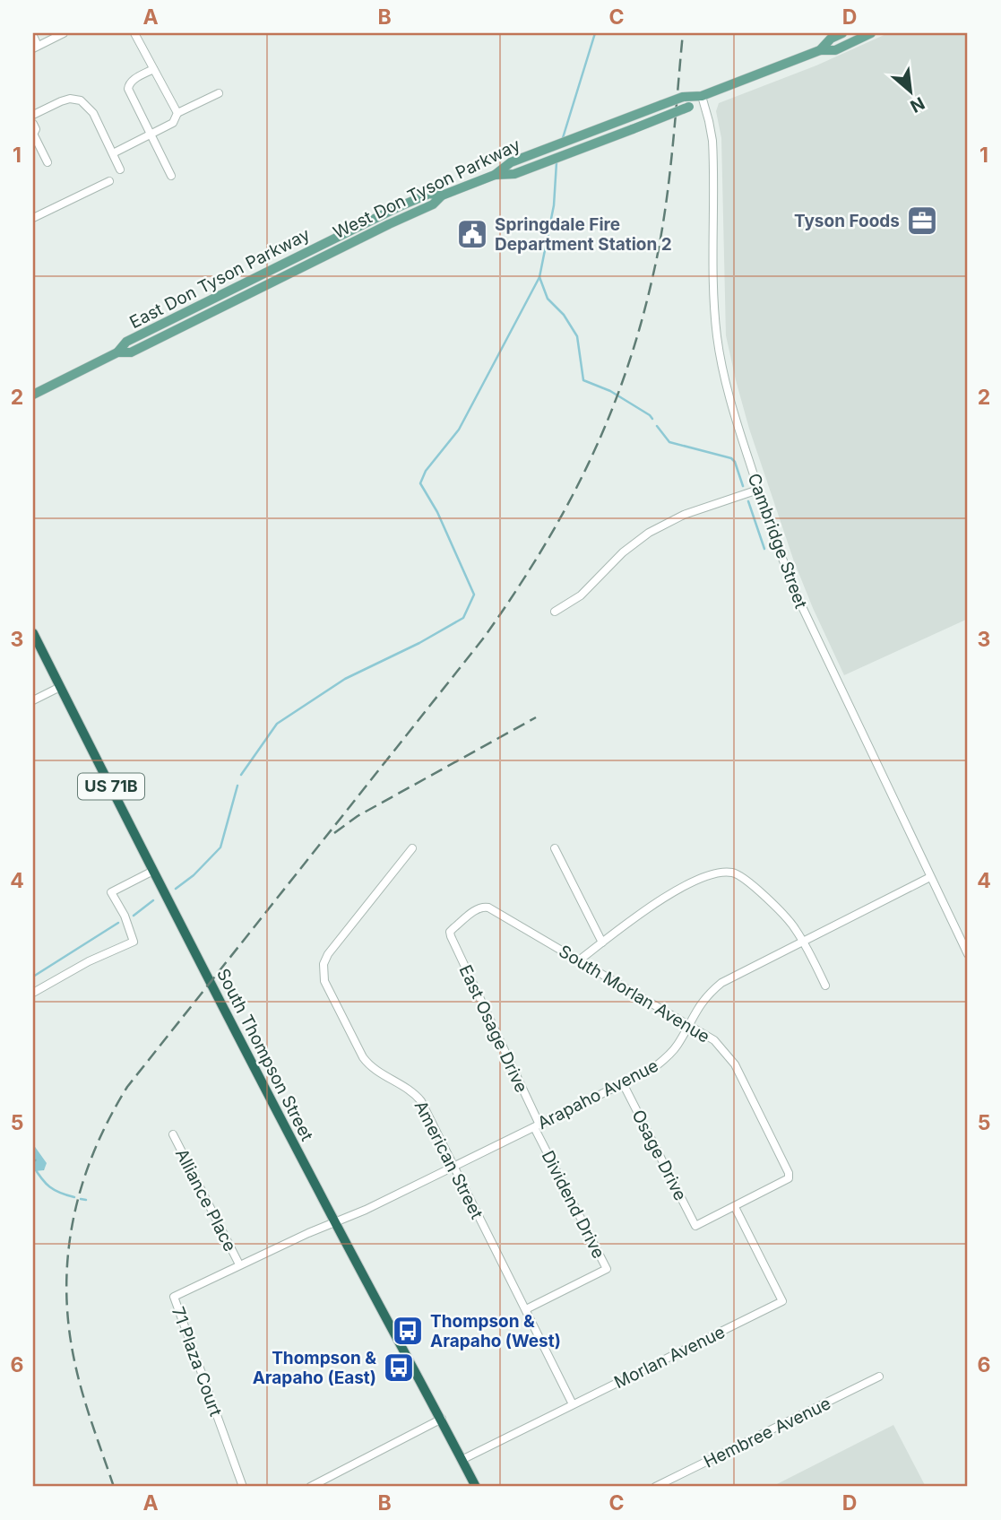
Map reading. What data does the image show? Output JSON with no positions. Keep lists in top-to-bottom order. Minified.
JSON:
{"streets":{"highway":["US 71B","South Thompson Street"],"main road":["West Don Tyson Parkway"],"street":["Cambridge Street","South Morlan Avenue","East Osage Drive","Arapaho Avenue","Osage Drive","American Street","Alliance Place","Dividend Drive","Morlan Avenue","71 Plaza Court","Hembree Avenue"]},"crossings":[["West Don Tyson Parkway","Cambridge Street"],["Cambridge Street","Arapaho Avenue"],["South Morlan Avenue","East Osage Drive"],["South Morlan Avenue","Arapaho Avenue"],["South Morlan Avenue","Osage Drive"],["South Morlan Avenue","Morlan Avenue"],["East Osage Drive","Arapaho Avenue"],["East Osage Drive","Dividend Drive"],["South Thompson Street","Arapaho Avenue"],["South Thompson Street","Morlan Avenue"],["South Thompson Street","71 Plaza Court"],["Arapaho Avenue","Osage Drive"],["Arapaho Avenue","American Street"],["Arapaho Avenue","Dividend Drive"],["Arapaho Avenue","71 Plaza Court"],["Osage Drive","Morlan Avenue"],["American Street","Dividend Drive"],["American Street","Morlan Avenue"],["Alliance Place","71 Plaza Court"]],"places":{"office":["Tyson Foods"],"public building":["Springdale Fire Department Station 2"],"bus stop":["Thompson & Arapaho (West)","Thompson & Arapaho (East)"]},"north":"bottom right","grid":{"columns":["A","B","C","D"],"rows":["1","2","3","4","5","6"]}}
